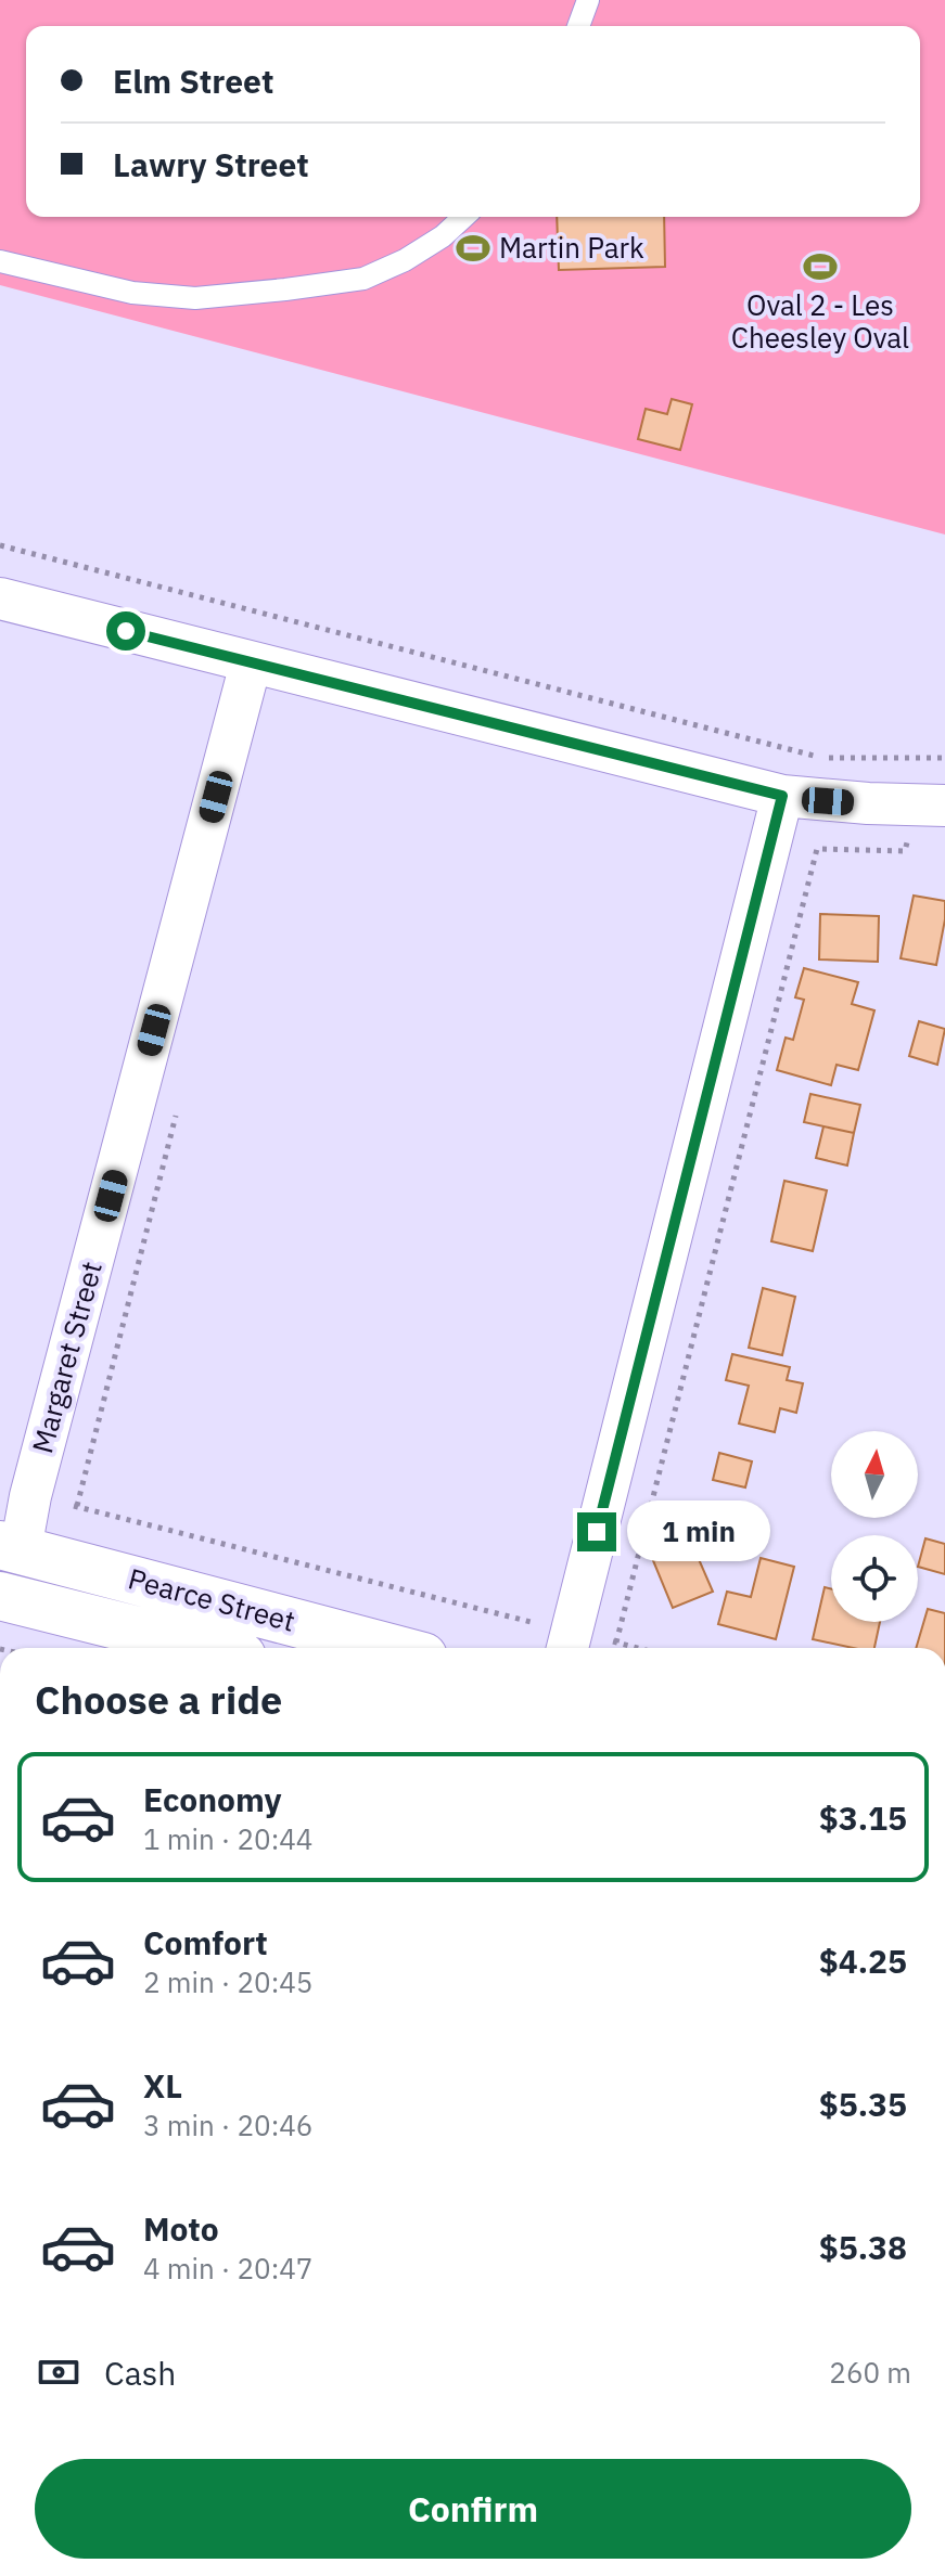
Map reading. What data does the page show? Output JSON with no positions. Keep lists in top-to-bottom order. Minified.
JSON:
{"streets":{"main road":["Pearce Street"],"street":["Margaret Street"]},"crossings":[["Margaret Street","Pearce Street"]],"places":{"sports":["Martin Park","Oval 2 - Les Cheesley Oval"]},"north":"top","page":{"banner":["Elm Street","Lawry Street"],"bubble":"1 min","heading":"Choose a ride","list":[{"name":"Economy","note":"1 min · 20:44","value":"$3.15"},{"name":"Comfort","note":"2 min · 20:45","value":"$4.25"},{"name":"XL","note":"3 min · 20:46","value":"$5.35"},{"name":"Moto","note":"4 min · 20:47","value":"$5.38"}],"pay":["Cash","260 m"],"buttons":"Confirm"}}
